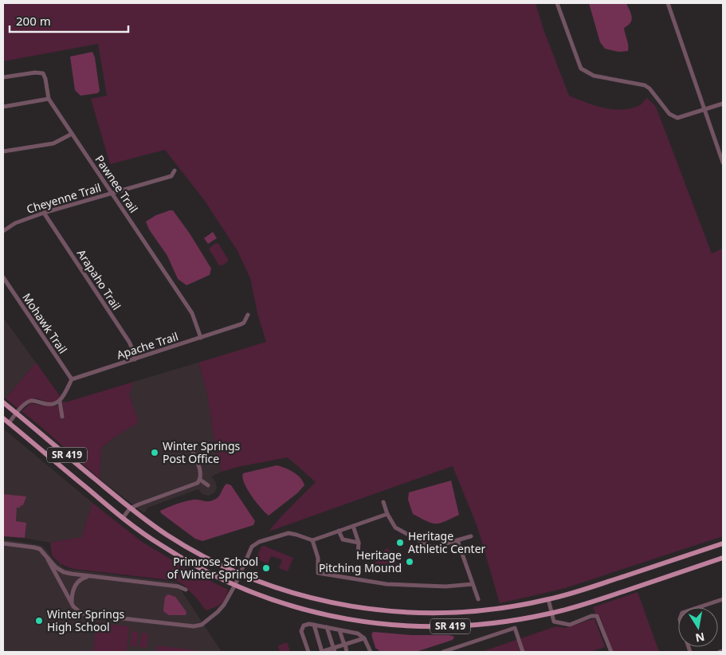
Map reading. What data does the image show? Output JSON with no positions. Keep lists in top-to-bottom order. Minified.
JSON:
{"streets":{"main road":["SR 419"],"street":["Pawnee Trail","Cheyenne Trail","Arapaho Trail","Mohawk Trail","Apache Trail"]},"crossings":[["Pawnee Trail","Cheyenne Trail"],["Pawnee Trail","Apache Trail"],["Cheyenne Trail","Arapaho Trail"],["Arapaho Trail","Apache Trail"],["Mohawk Trail","Apache Trail"]],"places":["Winter Springs Post Office","Heritage Athletic Center","Heritage Pitching Mound","Primrose School of Winter Springs","Winter Springs High School"],"scale_bar":"200 m","north":"bottom"}
